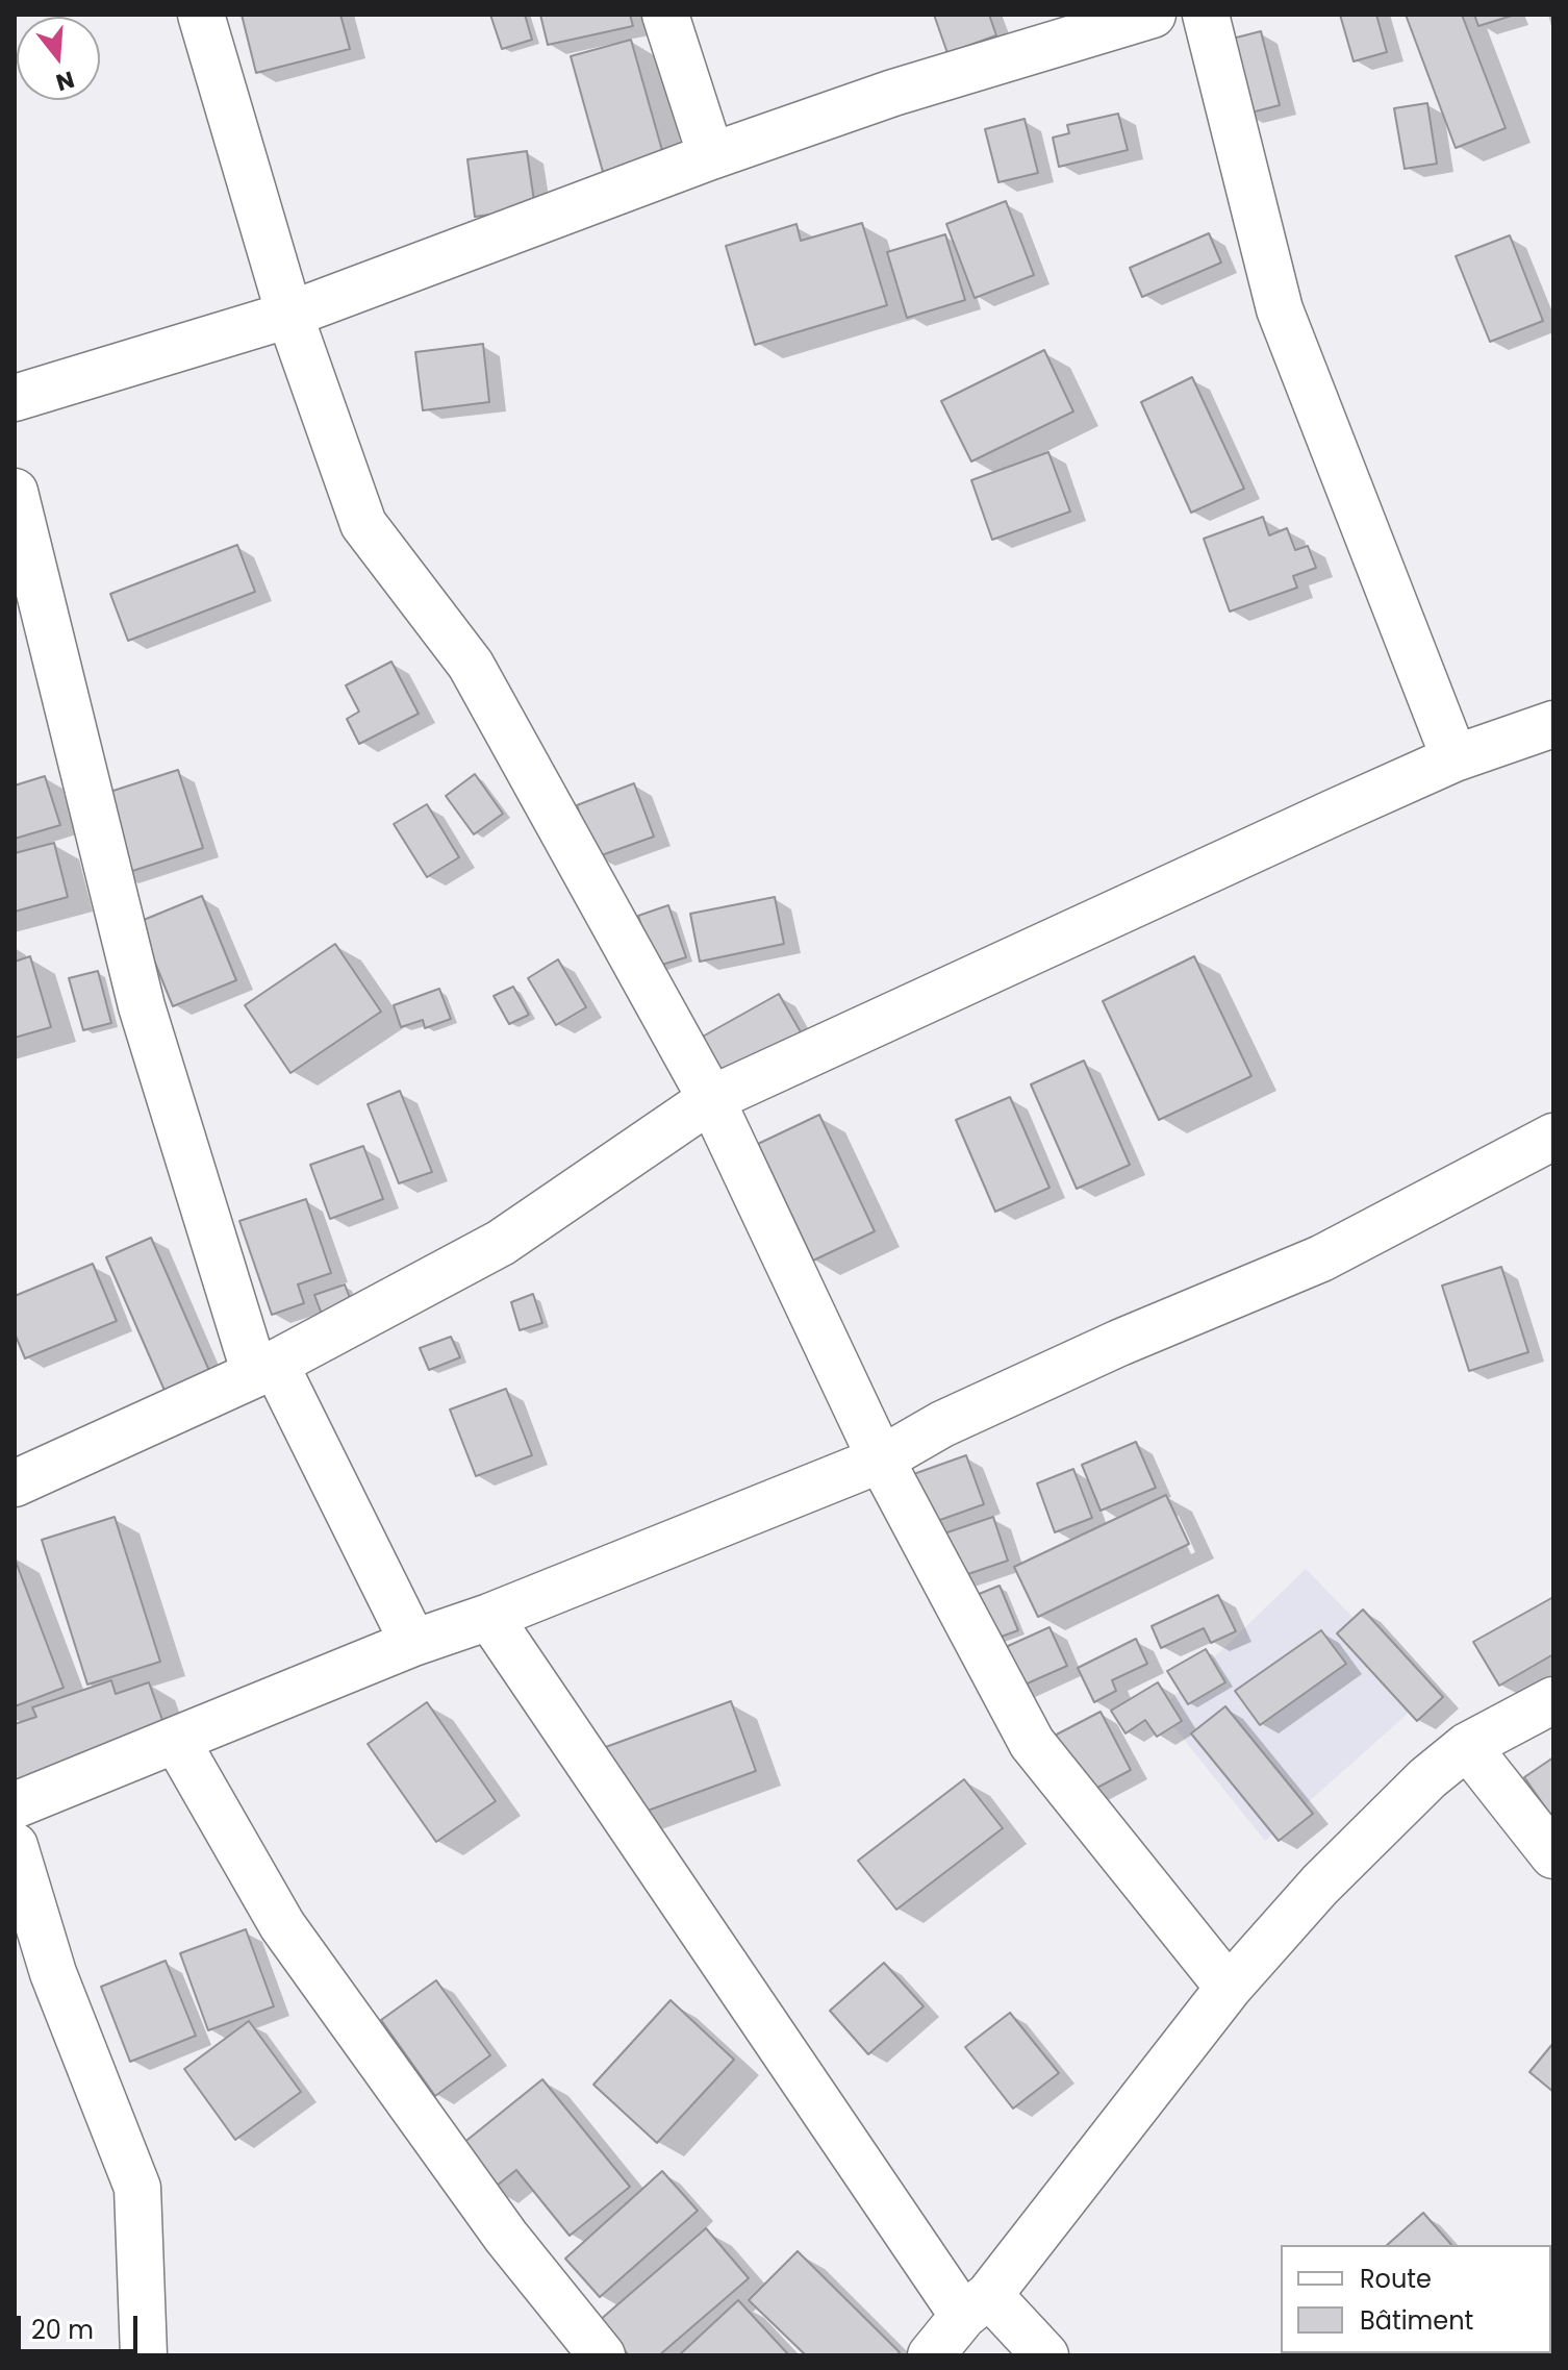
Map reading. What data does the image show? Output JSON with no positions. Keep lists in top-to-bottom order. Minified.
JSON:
{"legend":["Route","Bâtiment"],"scale_bar":"20 m","north":"bottom"}
